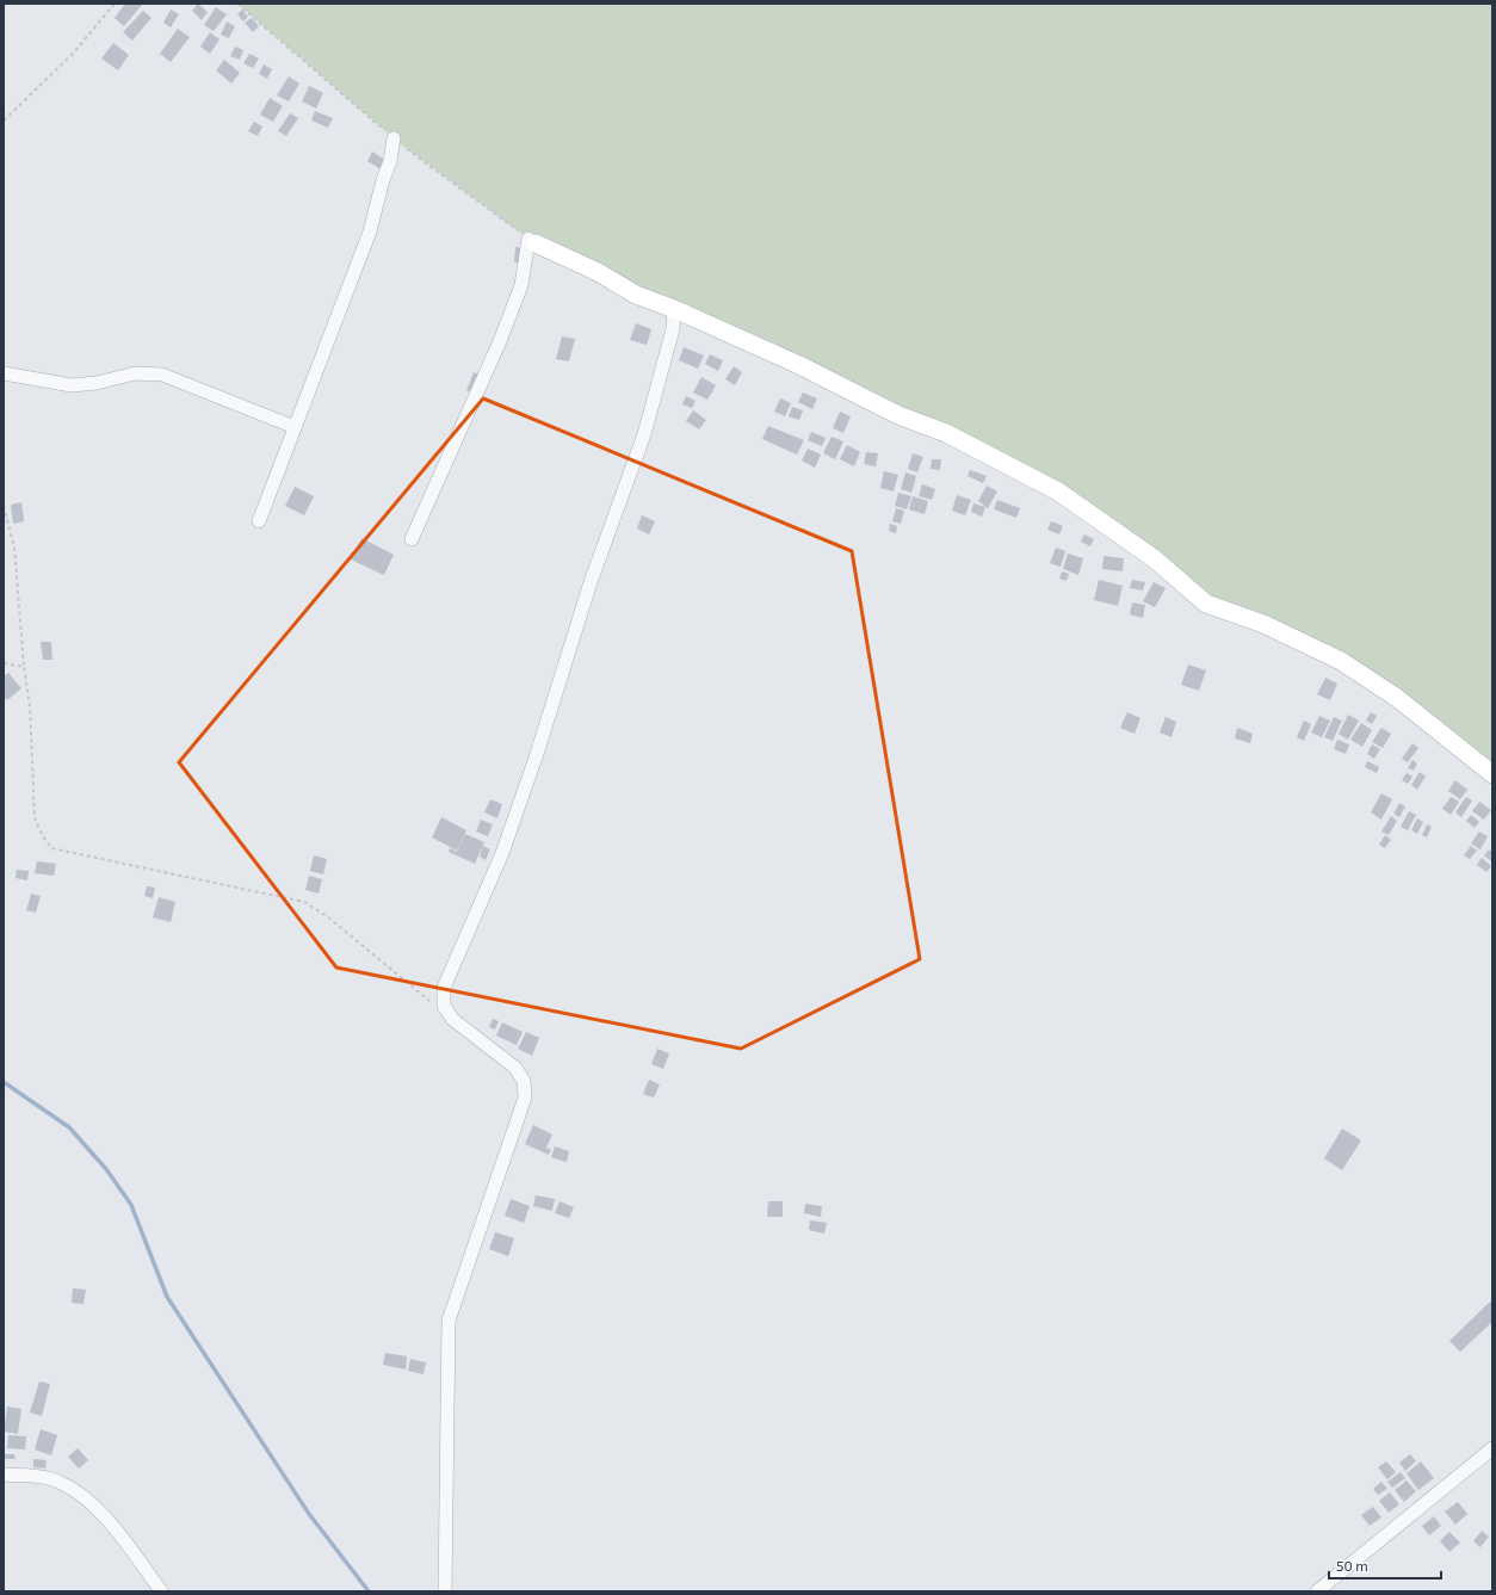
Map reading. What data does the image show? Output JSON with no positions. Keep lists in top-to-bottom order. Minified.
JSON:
{"scale_bar":"50 m"}
